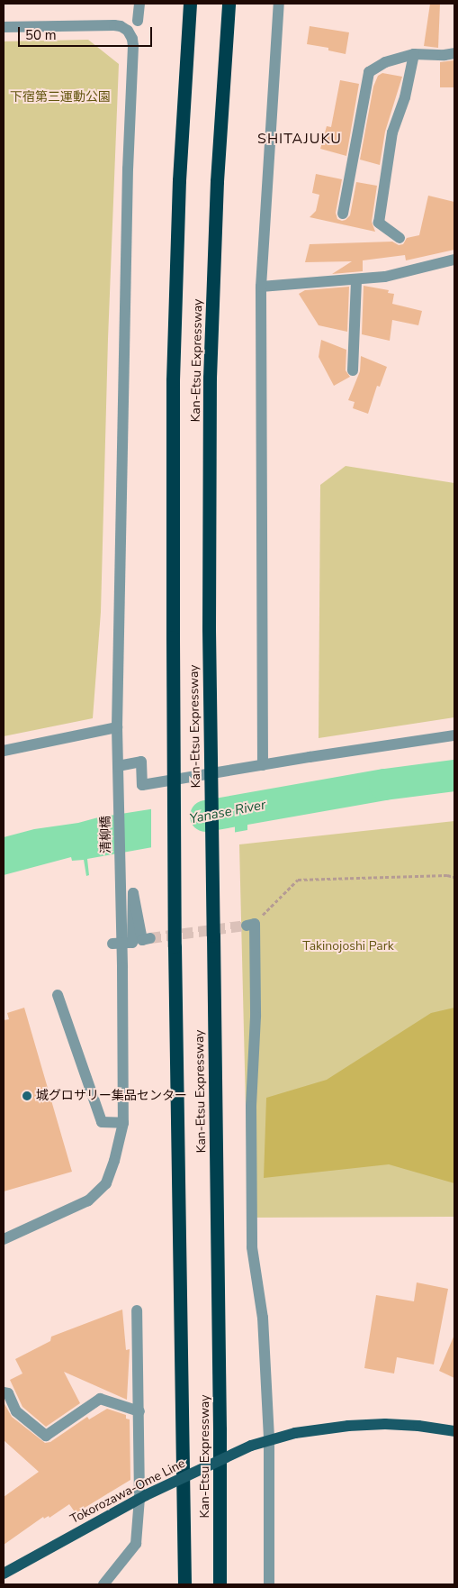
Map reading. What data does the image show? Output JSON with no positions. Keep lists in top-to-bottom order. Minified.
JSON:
{"streets":{"highway":["Kan-Etsu Expressway"],"main road":["Tokorozawa-Ome Line"],"street":["清柳橋"]},"districts":["SHITAJUKU"],"water":["Yanase River"],"parks":["下宿第三運動公園","Takinojoshi Park"],"places":["城グロサリー集品センター"],"scale_bar":"50 m"}
